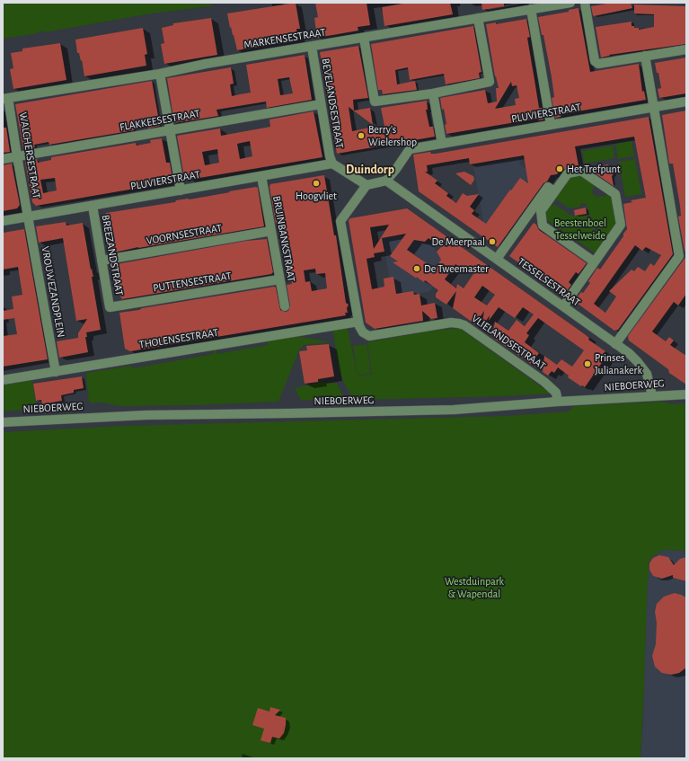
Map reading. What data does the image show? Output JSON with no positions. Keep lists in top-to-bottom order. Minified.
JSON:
{"streets":{"street":["MARKENSESTRAAT","BEVELANDSESTRAAT","PLUVIERSTRAAT","FLAKKEESESTRAAT","WALCHERSESTRAAT","VOORNSESTRAAT","BRUINBANKSTRAAT","BREEZANDSTRAAT","PUTTENSESTRAAT","TESSELSESTRAAT","VROUWEZANDPLEIN","THOLENSESTRAAT","VLIELANDSESTRAAT","NIEBOERWEG"]},"crossings":[["MARKENSESTRAAT","BEVELANDSESTRAAT"],["MARKENSESTRAAT","WALCHERSESTRAAT"],["BEVELANDSESTRAAT","PLUVIERSTRAAT"],["BEVELANDSESTRAAT","FLAKKEESESTRAAT"],["PLUVIERSTRAAT","WALCHERSESTRAAT"],["PLUVIERSTRAAT","BRUINBANKSTRAAT"],["PLUVIERSTRAAT","BREEZANDSTRAAT"],["PLUVIERSTRAAT","TESSELSESTRAAT"],["PLUVIERSTRAAT","VROUWEZANDPLEIN"],["FLAKKEESESTRAAT","WALCHERSESTRAAT"],["WALCHERSESTRAAT","VROUWEZANDPLEIN"],["VOORNSESTRAAT","BRUINBANKSTRAAT"],["VOORNSESTRAAT","BREEZANDSTRAAT"],["BRUINBANKSTRAAT","PUTTENSESTRAAT"],["BREEZANDSTRAAT","PUTTENSESTRAAT"],["TESSELSESTRAAT","NIEBOERWEG"],["VROUWEZANDPLEIN","THOLENSESTRAAT"],["THOLENSESTRAAT","VLIELANDSESTRAAT"],["VLIELANDSESTRAAT","NIEBOERWEG"]],"districts":["Duindorp"],"parks":["Beestenboel Tesselweide","Westduinpark & Wapendal"],"places":["Berry's Wielershop","Het Trefpunt","Hoogvliet","De Meerpaal","De Tweemaster","Prinses Julianakerk"]}
